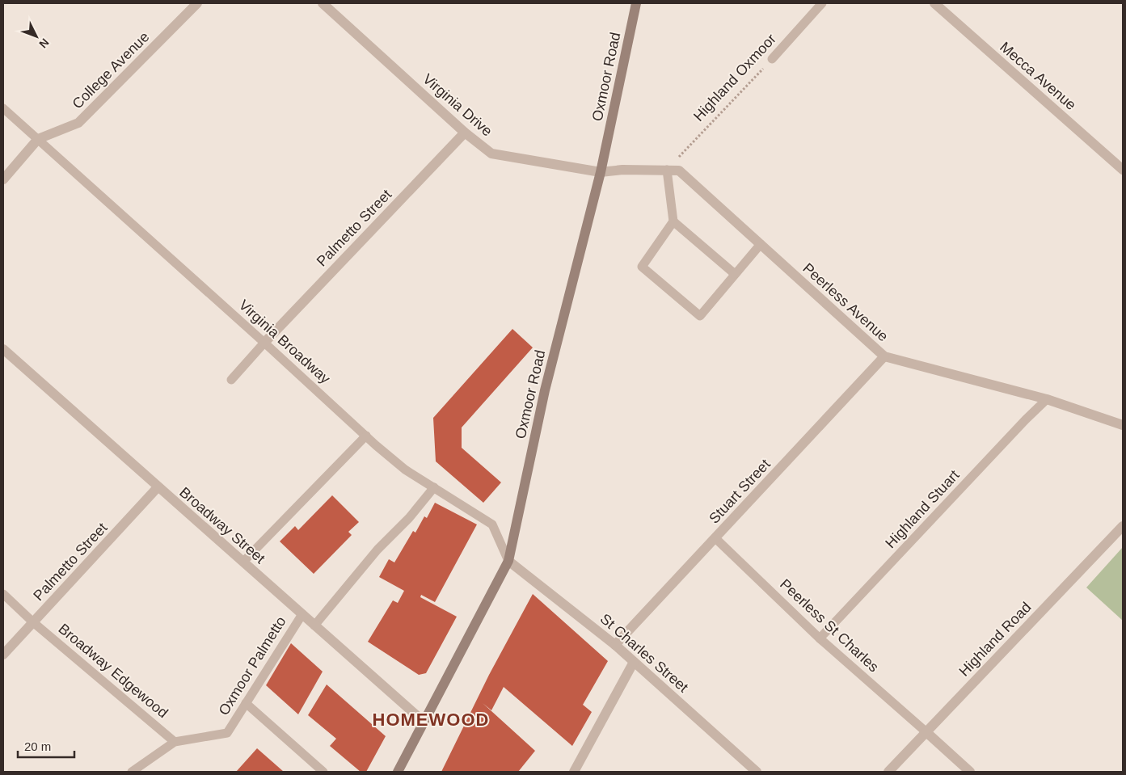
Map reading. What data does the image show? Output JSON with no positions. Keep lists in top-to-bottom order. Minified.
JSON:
{"streets":{"main road":["Oxmoor Road"],"street":["College Avenue","Mecca Avenue","Virginia Drive","Palmetto Street","Peerless Avenue","Stuart Street","Broadway Street","Highland Road","St Charles Street"],"lane":["Highland Oxmoor","Virginia Broadway","Highland Stuart","Peerless St Charles","Oxmoor Palmetto","Broadway Edgewood"]},"crossings":[["College Avenue","Virginia Broadway"],["Oxmoor Road","Virginia Drive"],["Oxmoor Road","Peerless Avenue"],["Oxmoor Road","Virginia Broadway"],["Oxmoor Road","Broadway Street"],["Oxmoor Road","St Charles Street"],["Highland Oxmoor","Peerless Avenue"],["Virginia Drive","Palmetto Street"],["Virginia Drive","Peerless Avenue"],["Palmetto Street","Virginia Broadway"],["Palmetto Street","Broadway Street"],["Palmetto Street","Broadway Edgewood"],["Peerless Avenue","Stuart Street"],["Peerless Avenue","Highland Stuart"],["Virginia Broadway","St Charles Street"],["Stuart Street","Peerless St Charles"],["Stuart Street","St Charles Street"],["Highland Stuart","Peerless St Charles"],["Broadway Street","Oxmoor Palmetto"],["Peerless St Charles","Highland Road"],["Oxmoor Palmetto","Broadway Edgewood"]],"districts":["HOMEWOOD"],"scale_bar":"20 m","north":"bottom right"}
